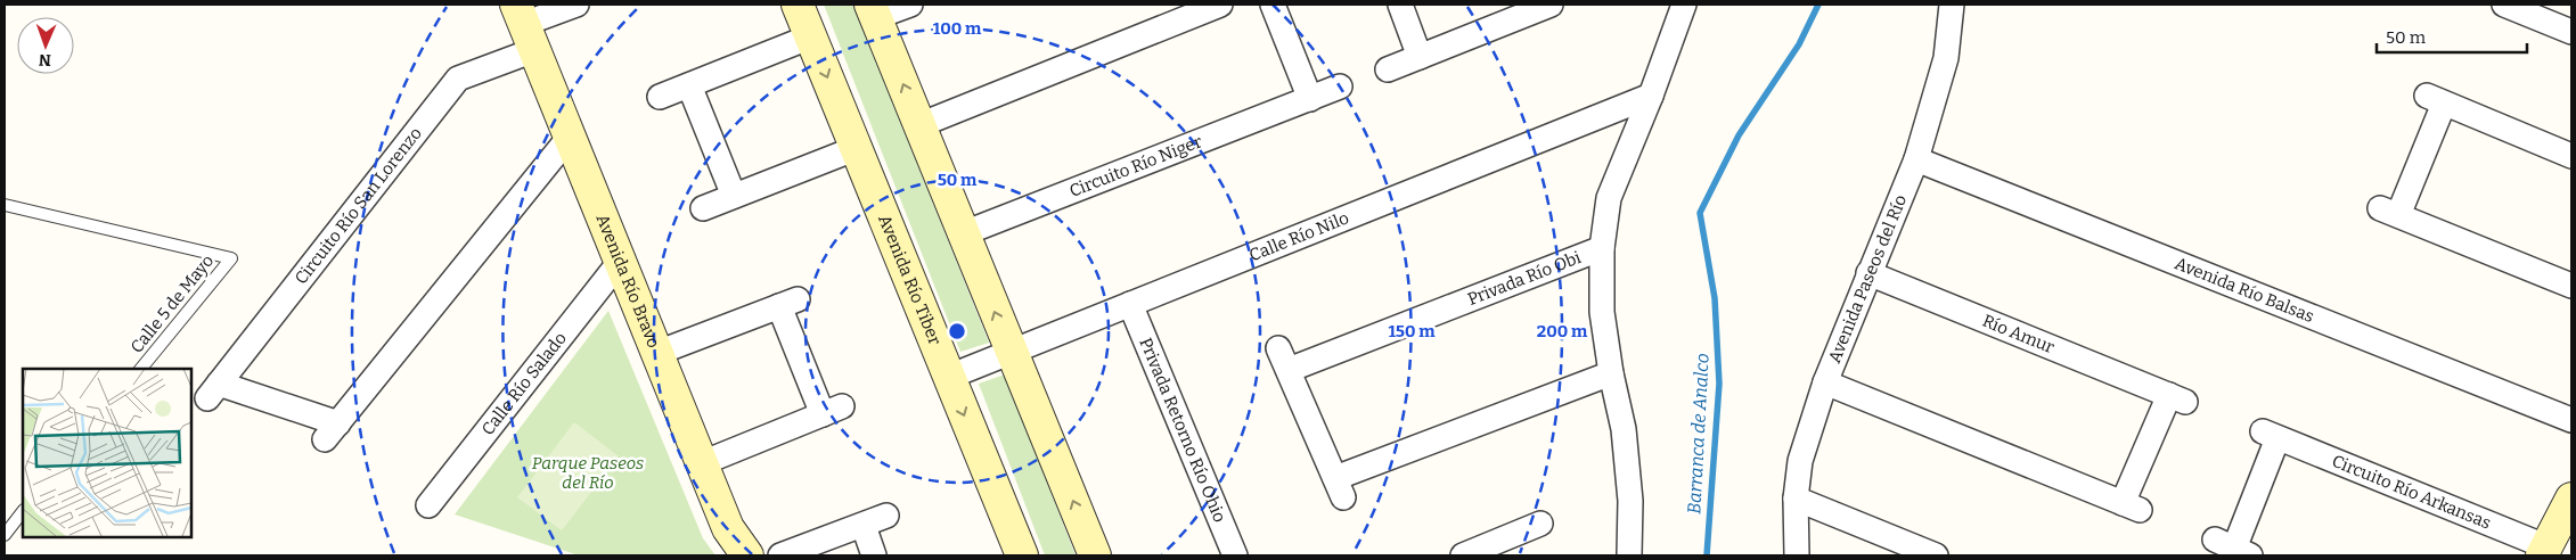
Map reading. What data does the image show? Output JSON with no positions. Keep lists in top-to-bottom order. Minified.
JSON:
{"streets":{"street":["Circuito Río Niger","Circuito Río San Lorenzo","Calle Río Nilo","Privada Río Obi","Avenida Paseos del Río","Avenida Río Tiber","Avenida Río Bravo","Avenida Río Balsas","Río Amur","Calle Río Salado","Privada Retorno Río Ohio","Circuito Río Arkansas"],"lane":["Calle 5 de Mayo"]},"crossings":[["Circuito Río San Lorenzo","Avenida Río Bravo"],["Calle Río Nilo","Avenida Río Tiber"],["Calle Río Nilo","Privada Retorno Río Ohio"],["Avenida Paseos del Río","Avenida Río Balsas"],["Avenida Paseos del Río","Río Amur"],["Avenida Río Bravo","Calle Río Salado"]],"water":["Barranca de Analco"],"parks":["Parque Paseos del Río"],"scale_bar":"50 m","north":"bottom","rings":["100 m","50 m","150 m","200 m"]}
